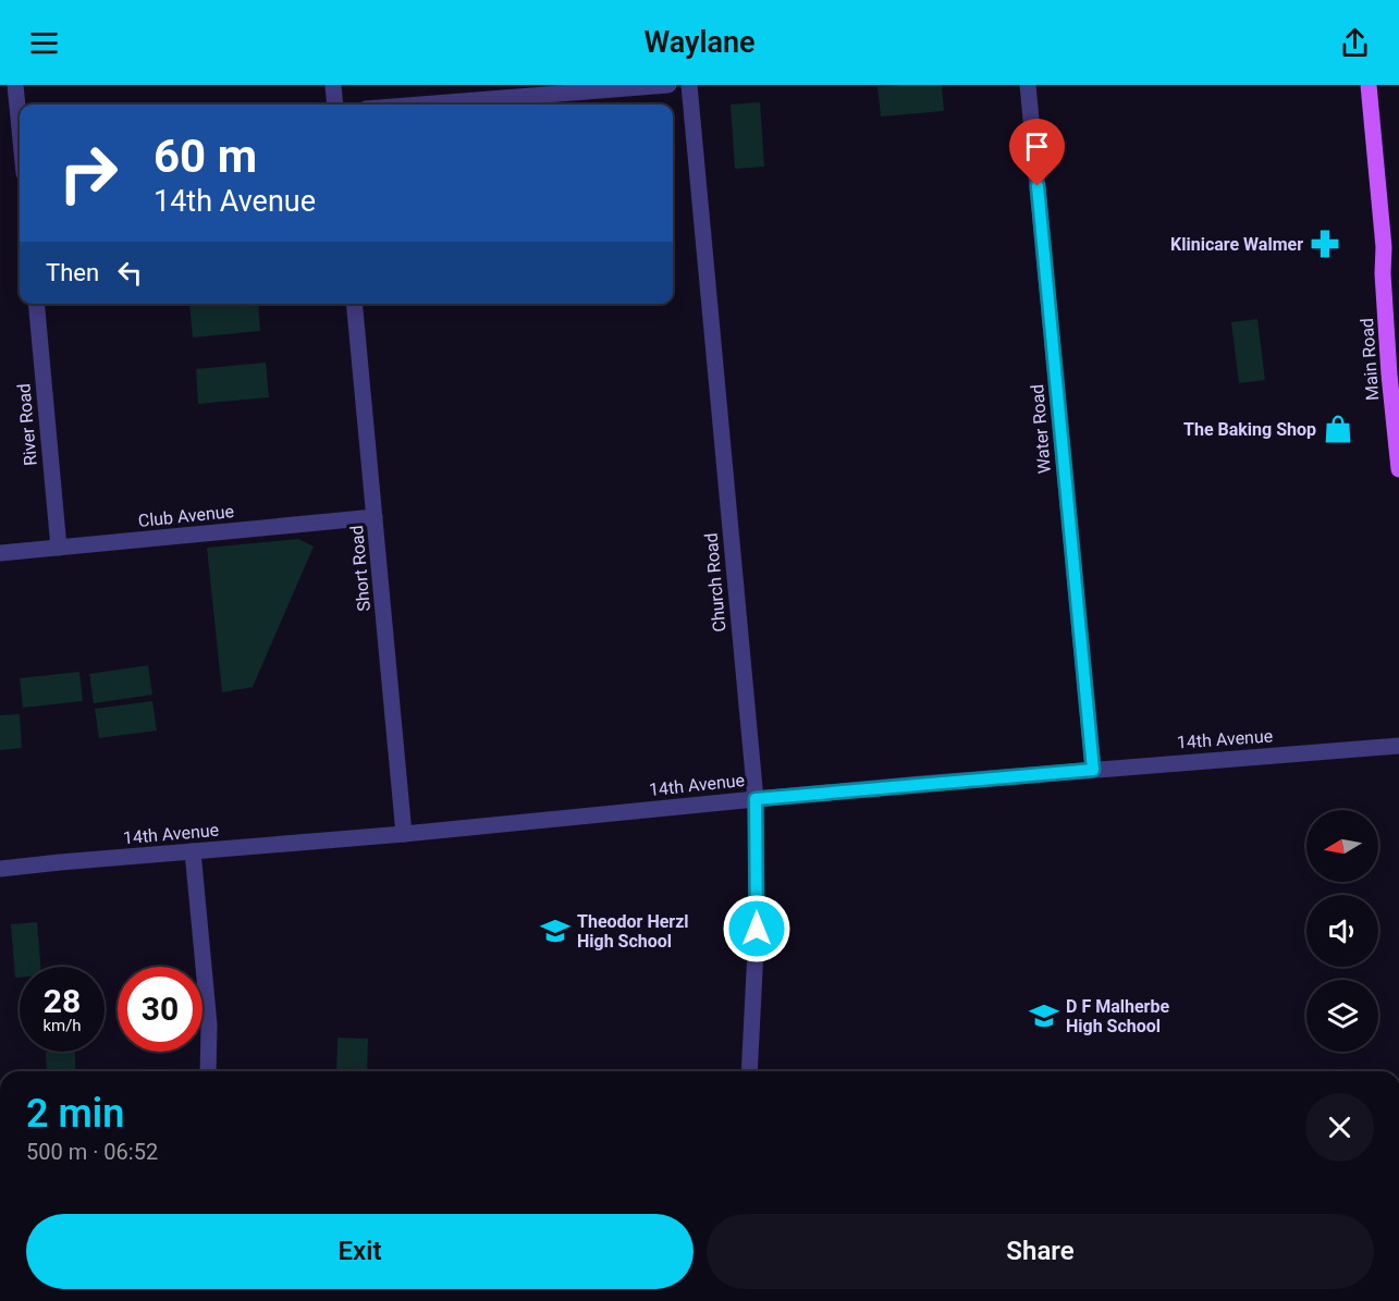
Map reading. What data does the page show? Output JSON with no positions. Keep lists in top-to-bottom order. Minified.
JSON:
{"streets":{"main road":["Main Road"],"street":["River Road","Water Road","Club Avenue","Short Road","Church Road","14th Avenue"]},"crossings":[["River Road","Club Avenue"],["Water Road","14th Avenue"],["Club Avenue","Short Road"],["Short Road","14th Avenue"],["Church Road","14th Avenue"]],"places":{"pharmacy":["Klinicare Walmer"],"shop":["The Baking Shop"],"school or university":["Theodor Herzl High School","D F Malherbe High School"]},"north":"left","page":{"header":"Waylane","turn":["60 m","14th Avenue"],"then":"Then","speed":"28 km/h","limit":"30","heading":["2 min","500 m · 06:52"],"buttons":["Exit","Share"]}}
